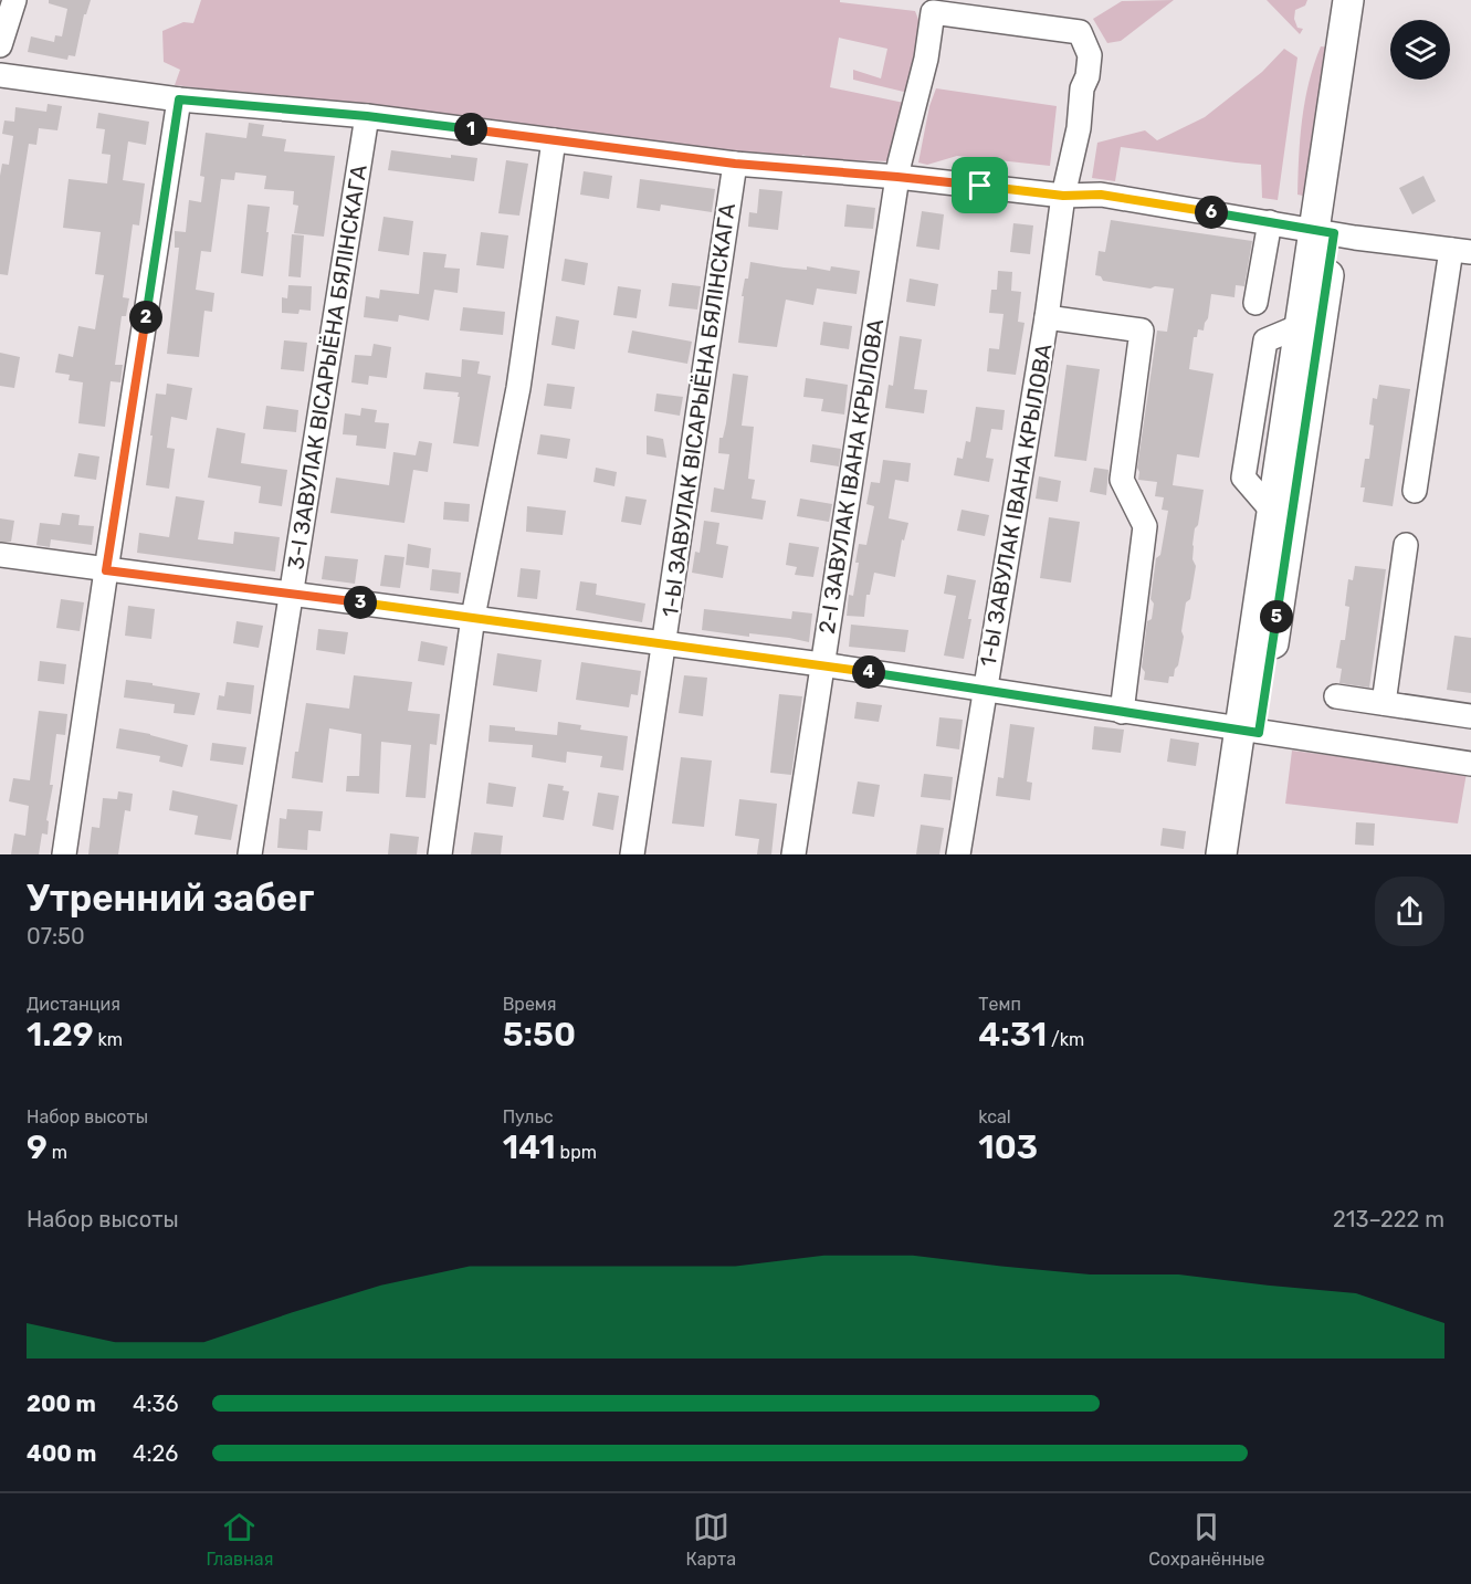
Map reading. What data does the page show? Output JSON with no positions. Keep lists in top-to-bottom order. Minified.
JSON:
{"streets":{"street":["3-І ЗАВУЛАК ВІСАРЫЁНА БЯЛІНСКАГА","1-Ы ЗАВУЛАК ВІСАРЫЁНА БЯЛІНСКАГА","2-І ЗАВУЛАК ІВАНА КРЫЛОВА","1-Ы ЗАВУЛАК ІВАНА КРЫЛОВА"]},"crossings":[["2-І ЗАВУЛАК ІВАНА КРЫЛОВА","1-Ы ЗАВУЛАК ІВАНА КРЫЛОВА"]],"page":{"pins":["1","6","2","3","5","4"],"heading":["Утренний забег","07:50"],"stats":[["Дистанция","1.29 km"],["Время","5:50"],["Темп","4:31 /km"],["Набор высоты","9 m"],["Пульс","141 bpm"],["kcal","103"]],"chart":["Набор высоты","213–222 m"],"list":[{"name":"200 m","note":"4:36"},{"name":"400 m","note":"4:26"}],"tabs":["Главная","Карта","Сохранённые"]}}
